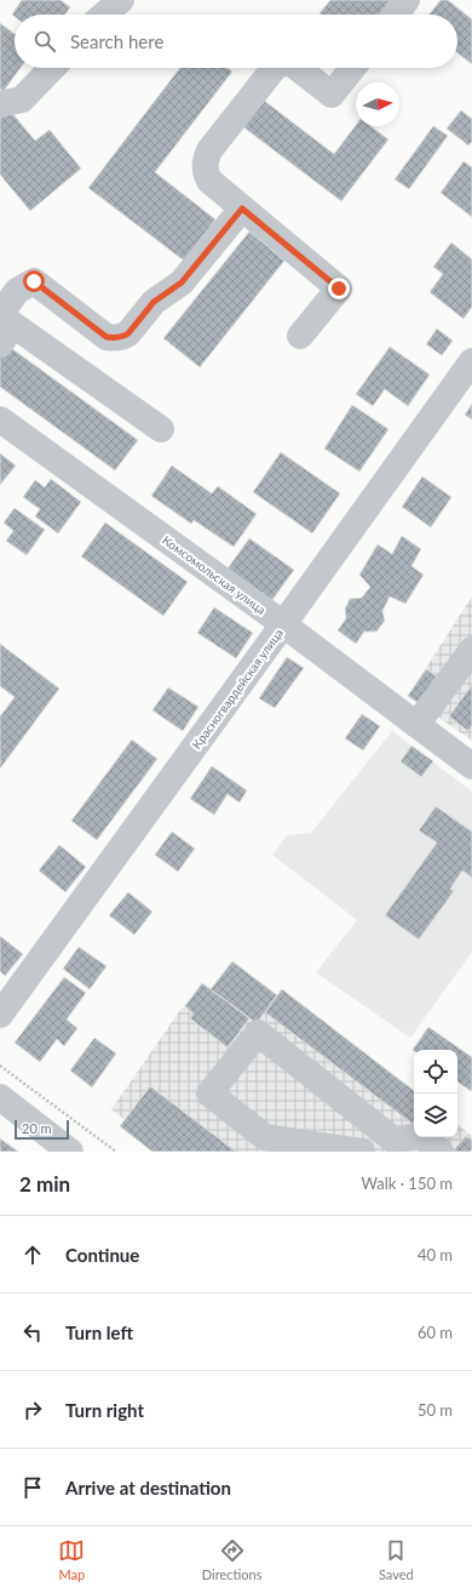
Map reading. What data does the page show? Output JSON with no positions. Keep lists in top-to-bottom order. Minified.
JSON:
{"streets":{"street":["Комсомольская улица","Красногвардейская улица"]},"crossings":[["Комсомольская улица","Красногвардейская улица"]],"scale_bar":"20 m","north":"right","page":{"search":"Search here","scale":"20 m","heading":["2 min","Walk · 150 m"],"list":[["Continue","40 m"],["Turn left","60 m"],["Turn right","50 m"],"Arrive at destination"],"nav":["Map","Directions","Saved"]}}
